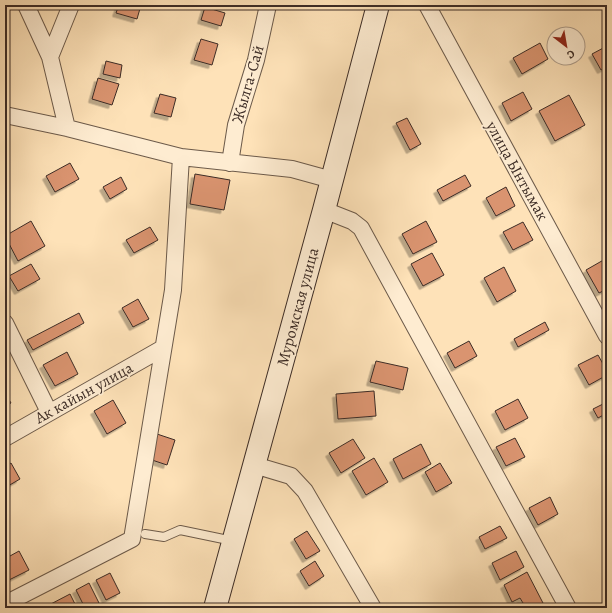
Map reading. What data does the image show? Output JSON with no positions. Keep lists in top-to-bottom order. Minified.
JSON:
{"streets":{"street":["Жылга-Сай","улица Ынтымак","Муромская улица","Ак кайын улица"]},"north":"bottom right"}
